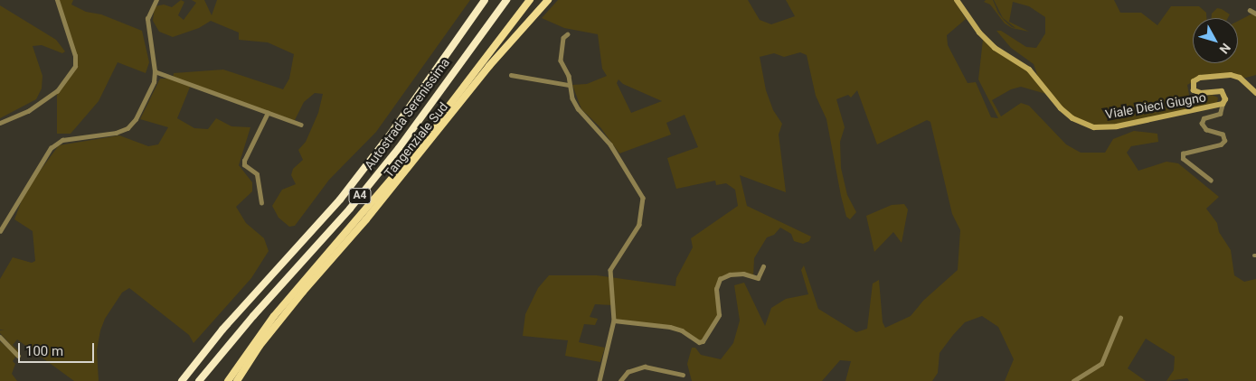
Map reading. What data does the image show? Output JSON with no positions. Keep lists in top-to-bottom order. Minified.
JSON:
{"streets":{"highway":["Autostrada Serenissima","Tangenziale Sud","A4"],"main road":["Viale Dieci Giugno"]},"scale_bar":"100 m","north":"bottom right"}
